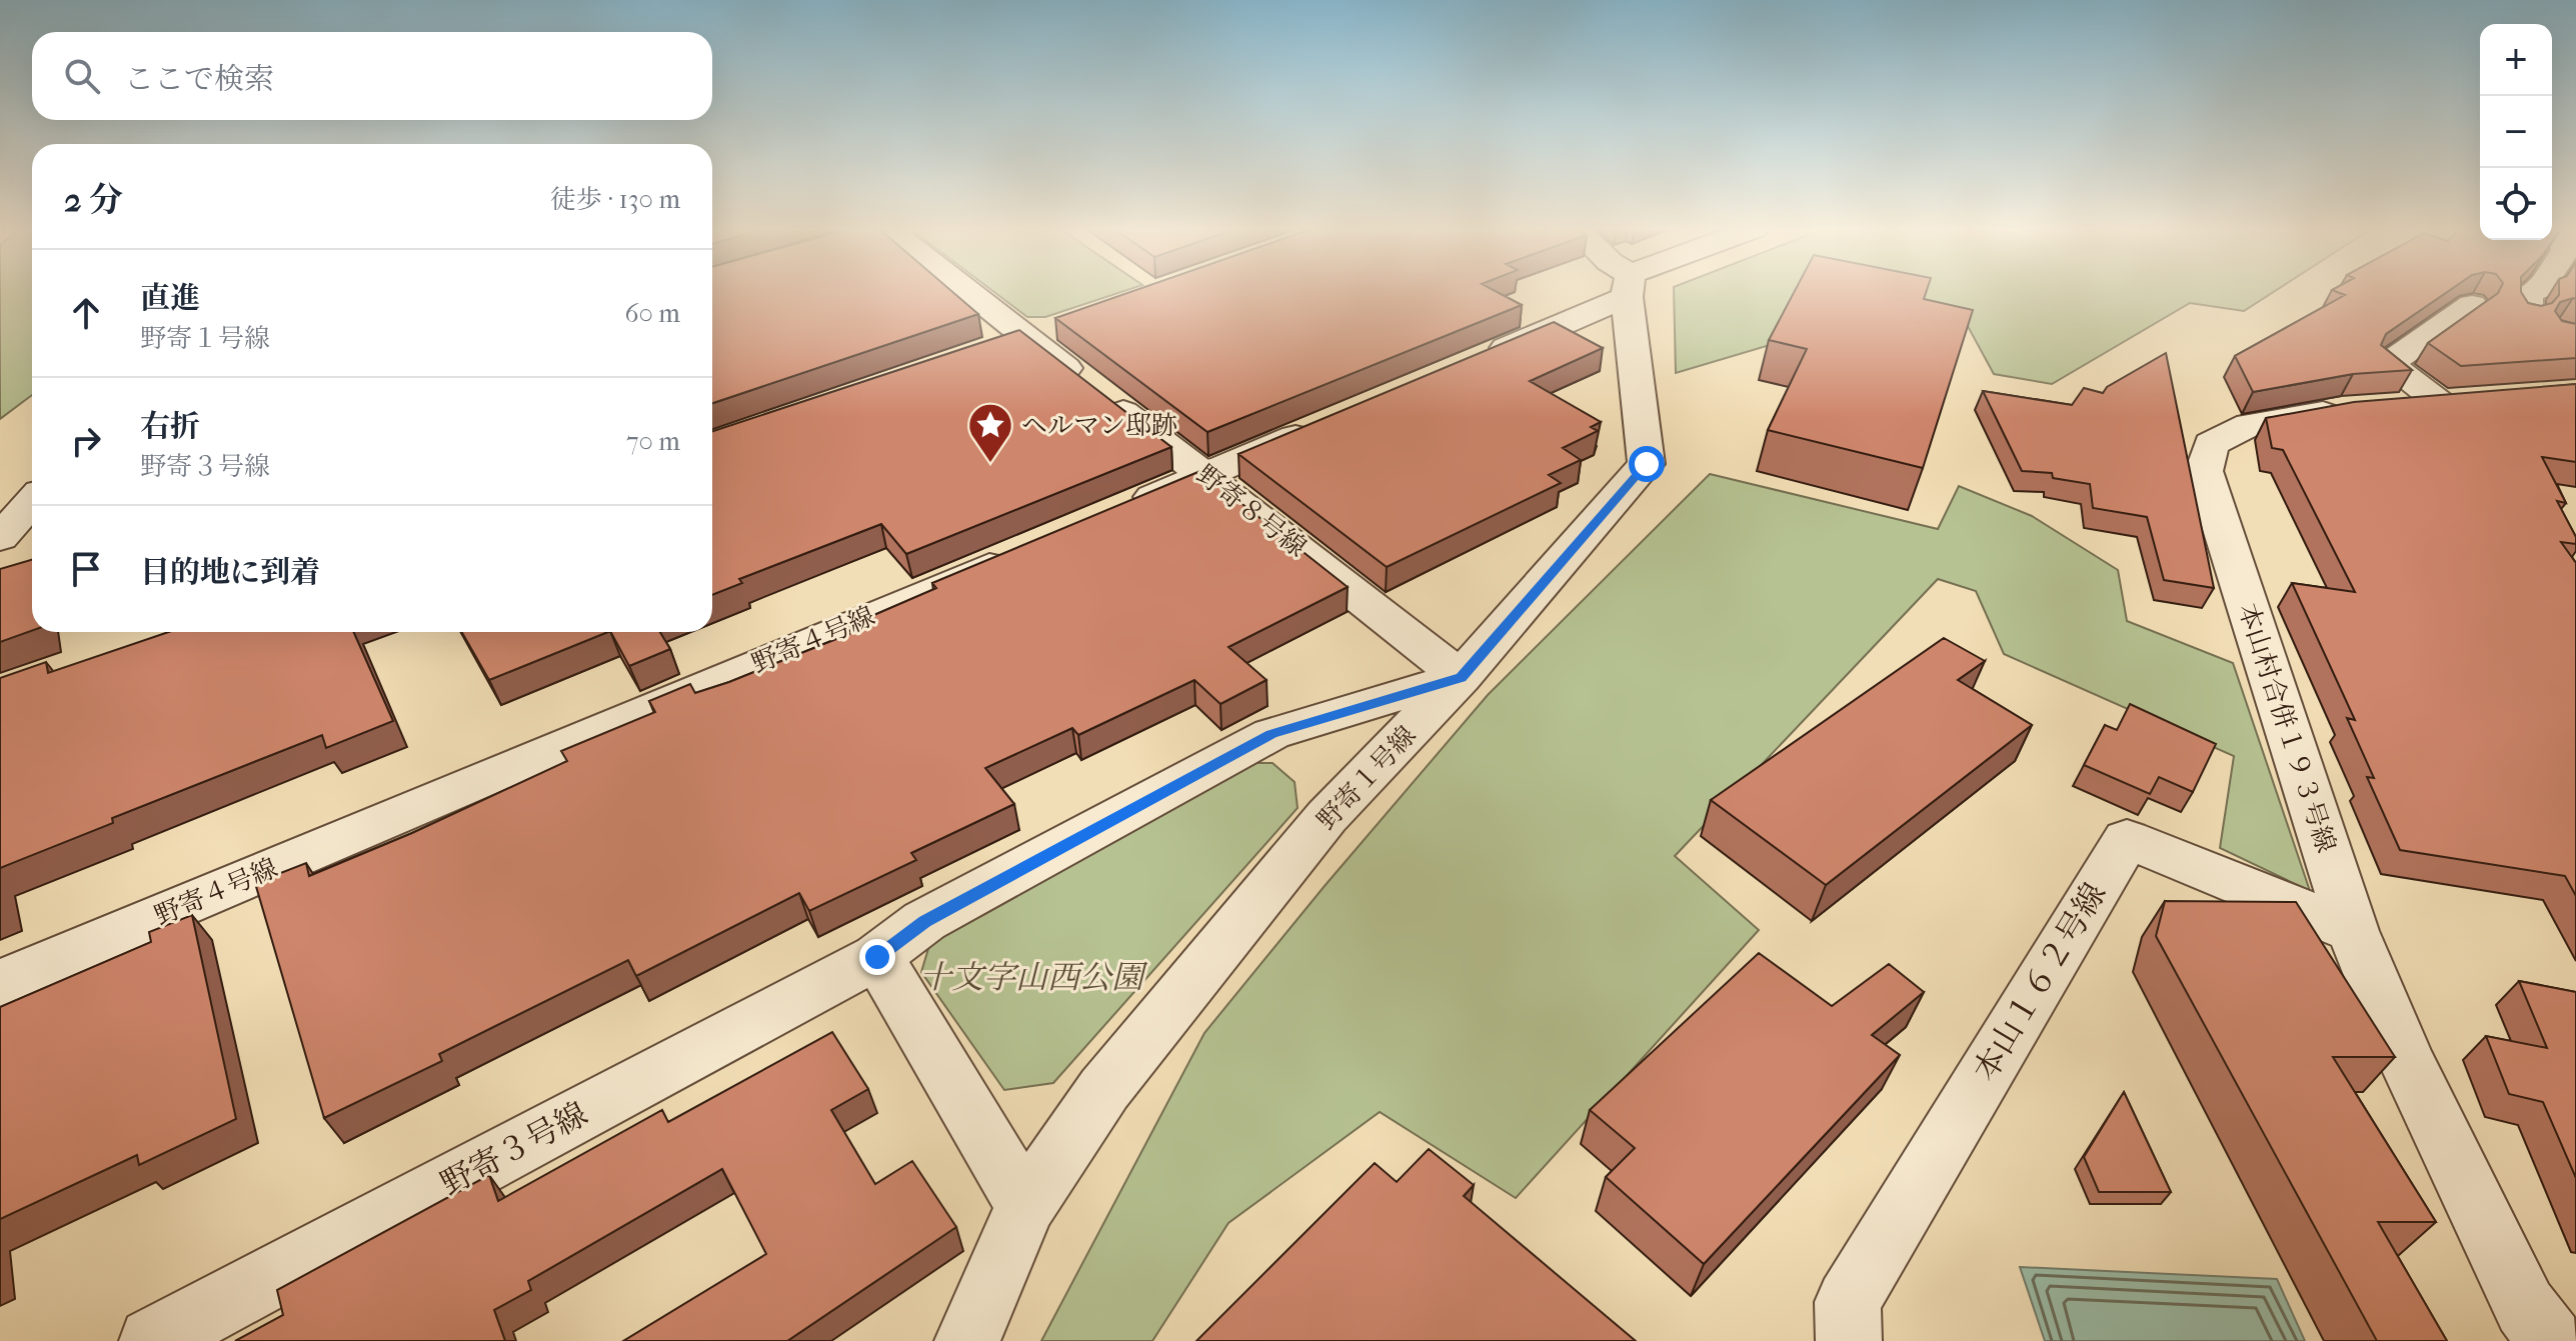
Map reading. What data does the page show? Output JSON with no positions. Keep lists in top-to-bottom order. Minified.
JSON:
{"streets":{"street":["野寄８号線","野寄４号線","本山村合併１９３号線","野寄１号線","本山１６２号線","野寄３号線"]},"crossings":[["野寄８号線","野寄１号線"],["野寄８号線","野寄３号線"],["本山村合併１９３号線","本山１６２号線"],["野寄１号線","野寄３号線"]],"parks":["十文字山西公園"],"places":{"place":["ヘルマン邸跡"]},"page":{"map_buttons":["+","−"],"search":"ここで検索","heading":["2 分","徒歩 · 130 m"],"list":[["直進","野寄１号線","60 m"],["右折","野寄３号線","70 m"],"目的地に到着"]}}
